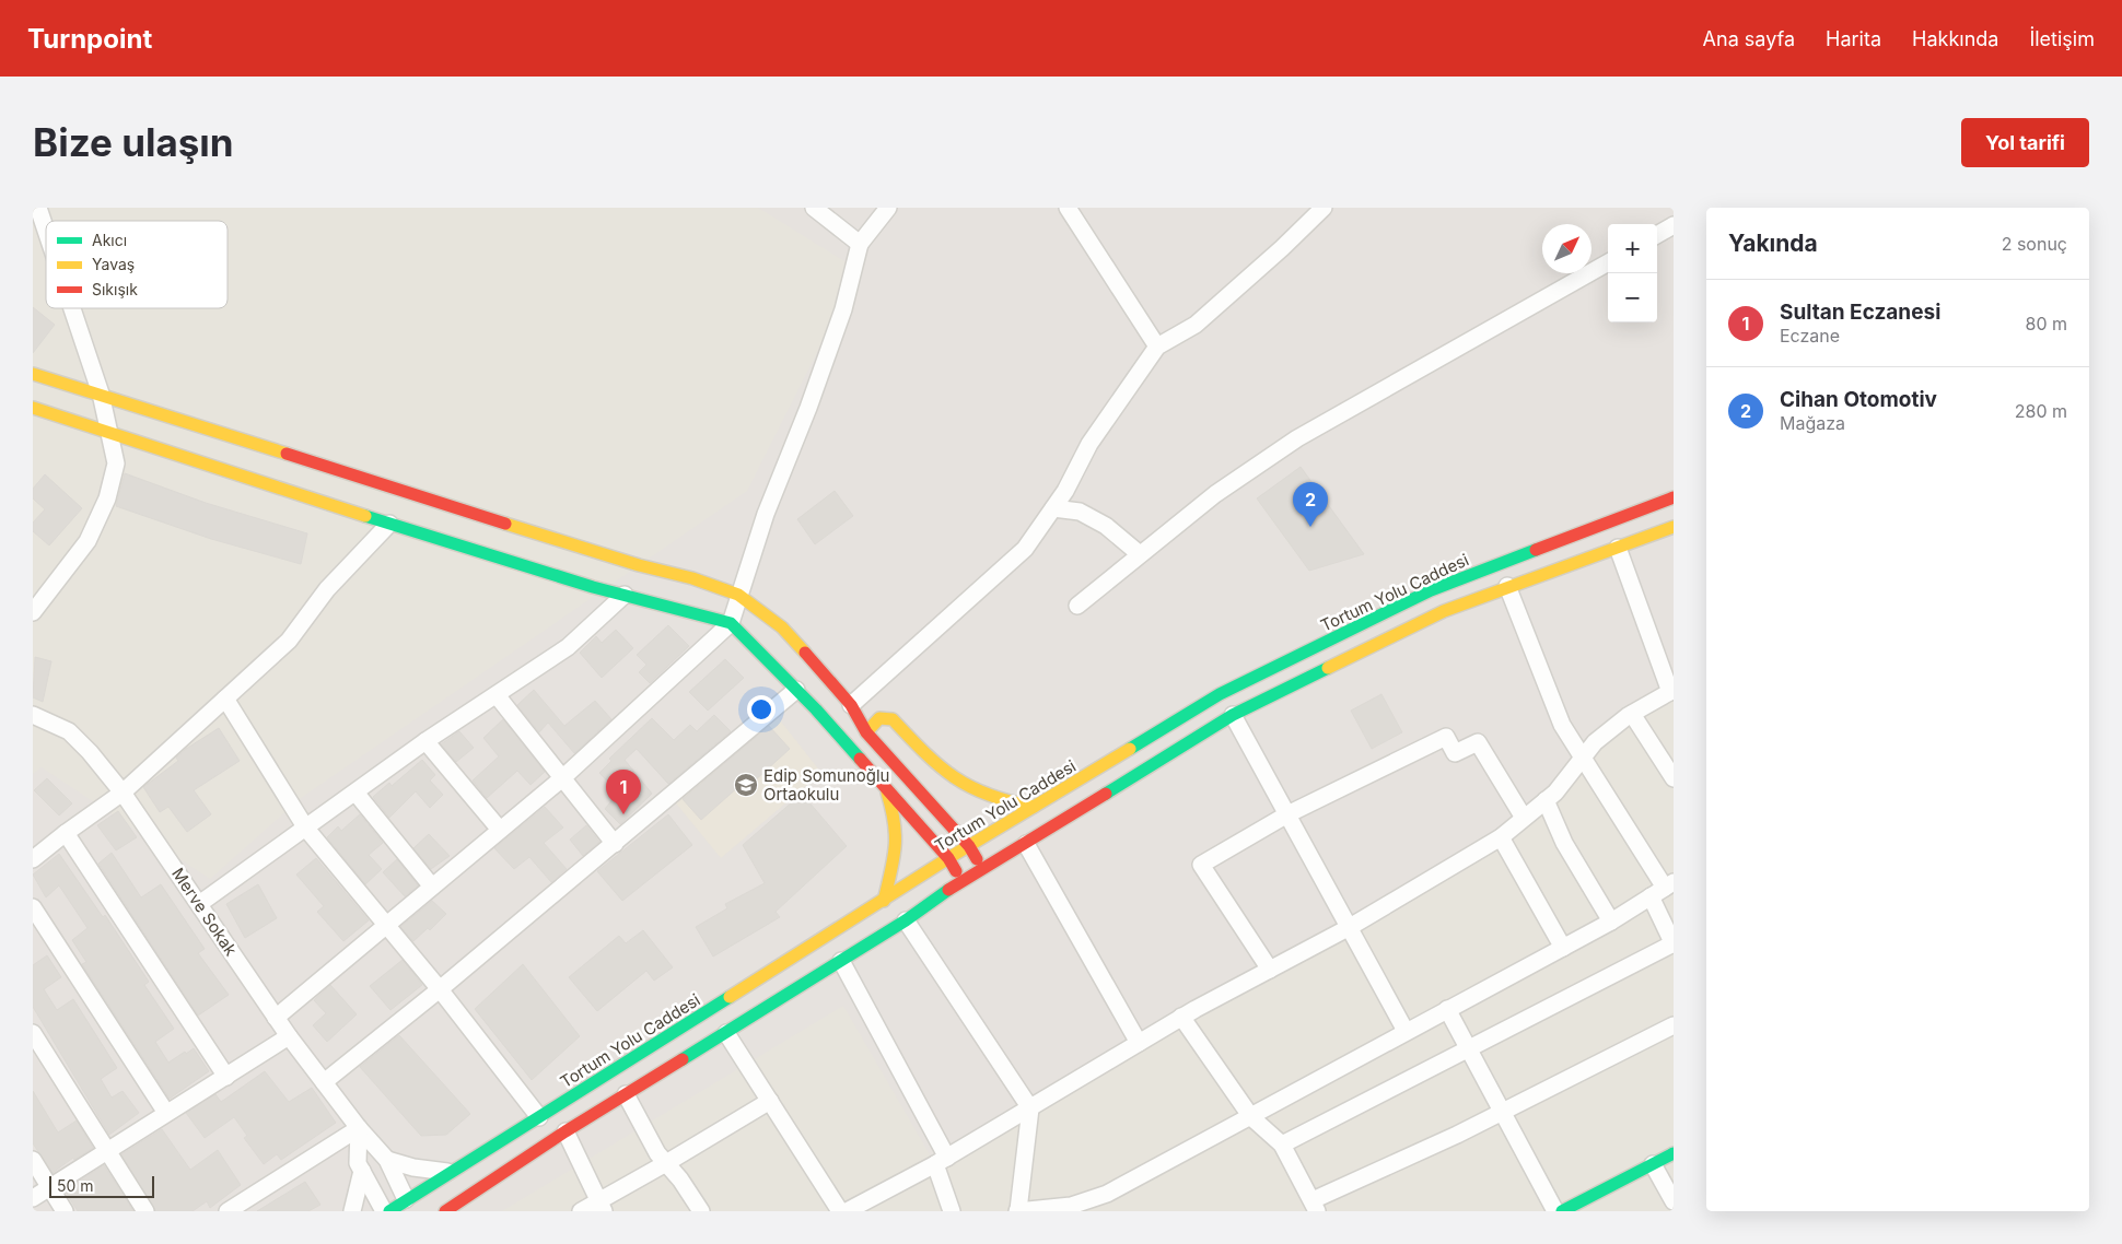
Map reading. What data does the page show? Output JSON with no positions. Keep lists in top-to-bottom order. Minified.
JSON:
{"streets":{"main road":["Tortum Yolu Caddesi"],"street":["Merve Sokak"]},"crossings":[["Tortum Yolu Caddesi","Merve Sokak"]],"places":{"school or university":["Edip Somunoğlu Ortaokulu"]},"legend":["Akıcı","Yavaş","Sıkışık"],"scale_bar":"50 m","north":"top right","page":{"header":"Turnpoint","nav":["Ana sayfa","Harita","Hakkında","İletişim"],"buttons":"Yol tarifi","title":"Bize ulaşın","heading":["Yakında","2 sonuç"],"map_buttons":["+","−"],"list":[{"mark":"1","name":"Sultan Eczanesi","note":"Eczane","value":"80 m"},{"mark":"2","name":"Cihan Otomotiv","note":"Mağaza","value":"280 m"}],"pins":["2","1"],"scale":"50 m"}}
